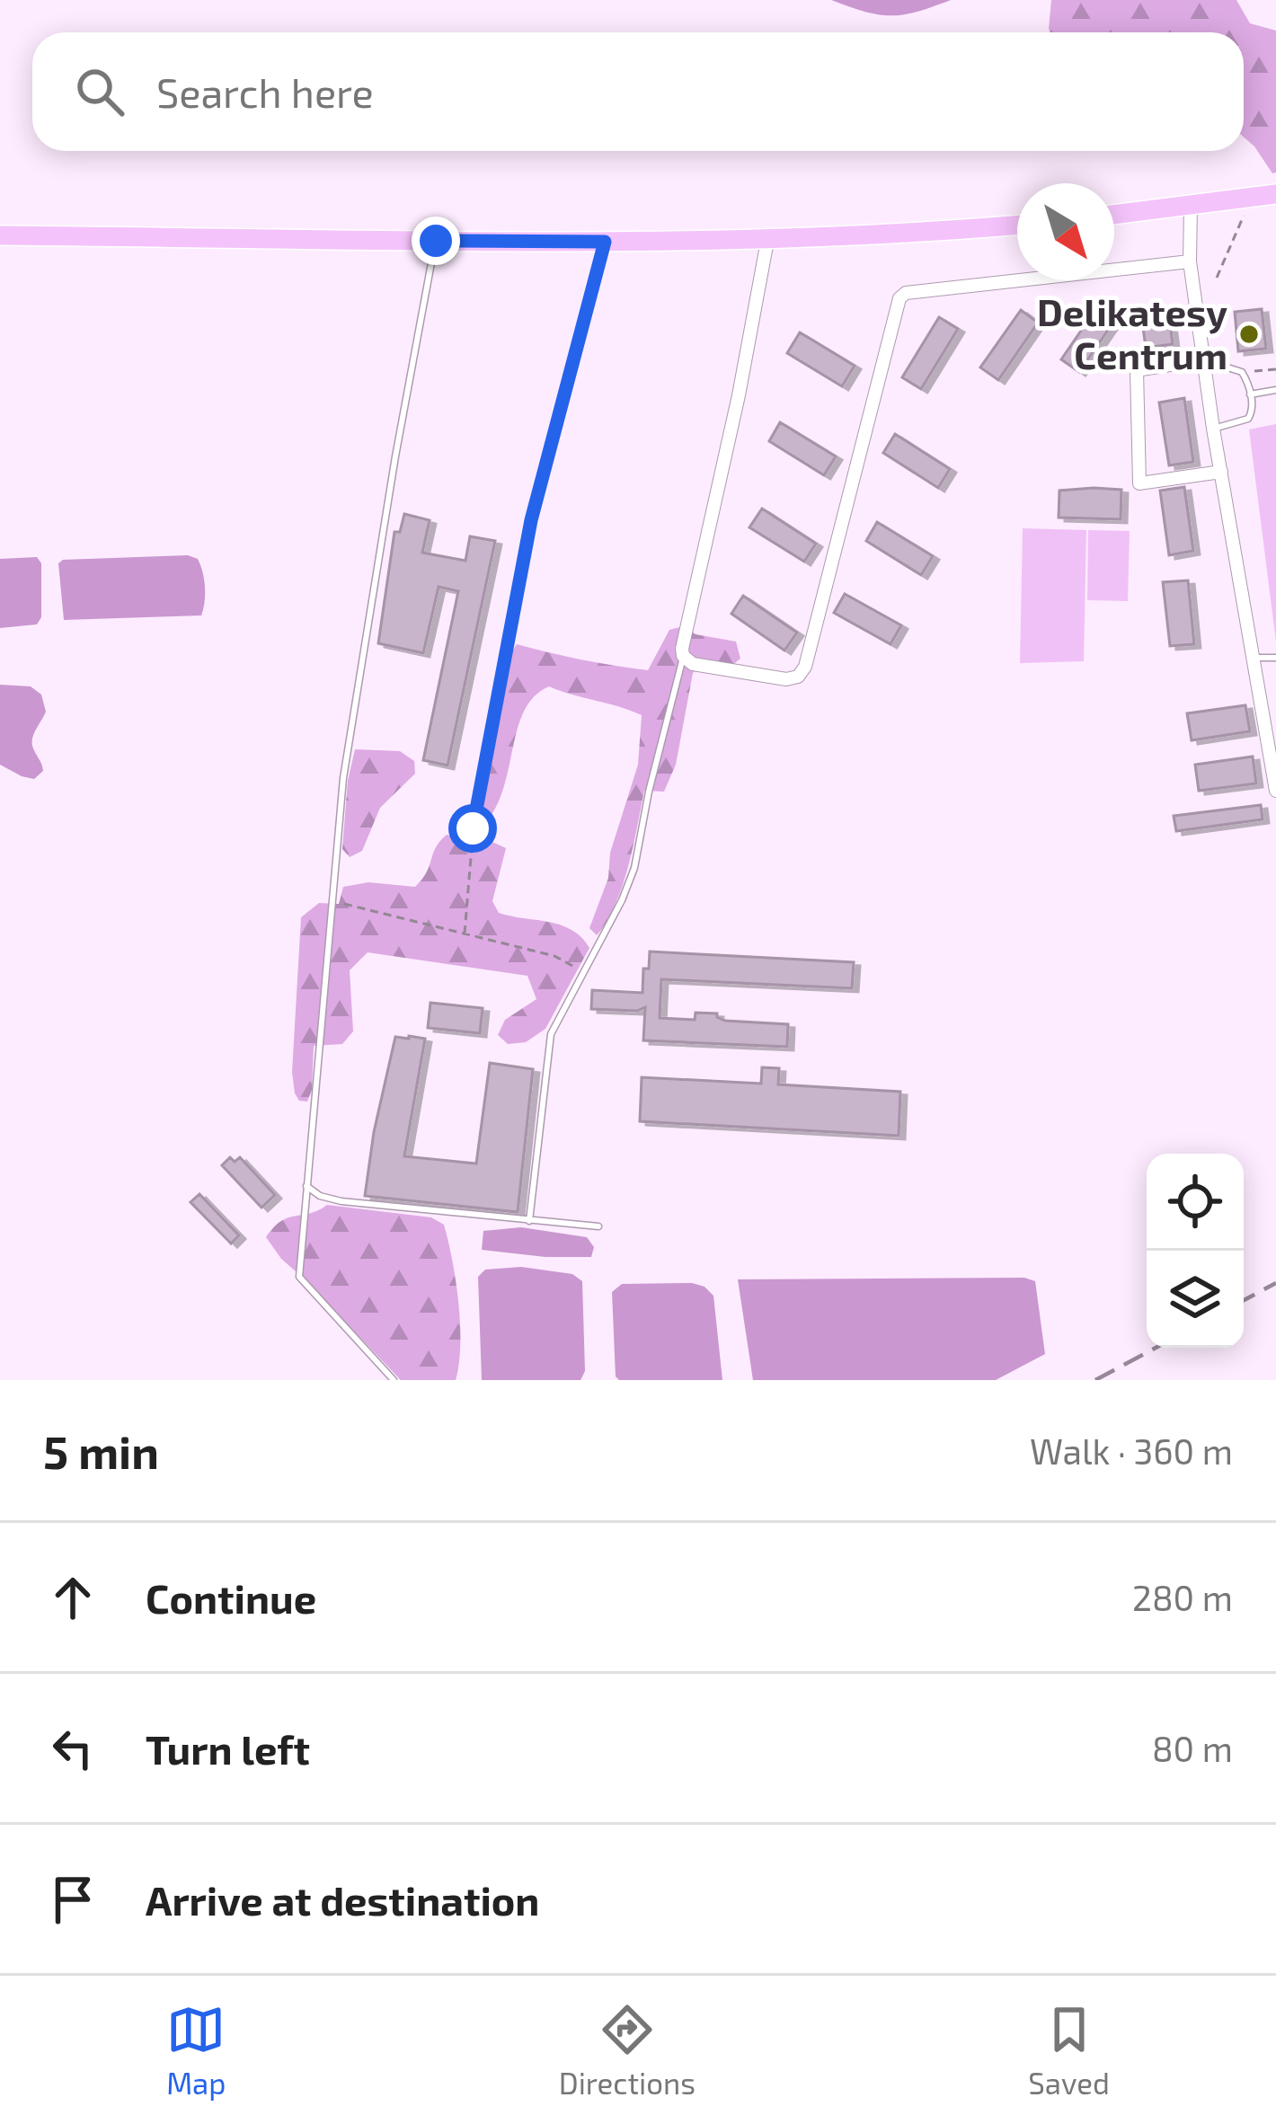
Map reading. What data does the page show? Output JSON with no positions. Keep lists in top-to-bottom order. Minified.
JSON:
{"places":["Delikatesy Centrum"],"north":"bottom right","page":{"search":"Search here","heading":["5 min","Walk · 360 m"],"list":[["Continue","280 m"],["Turn left","80 m"],"Arrive at destination"],"nav":["Map","Directions","Saved"]}}
